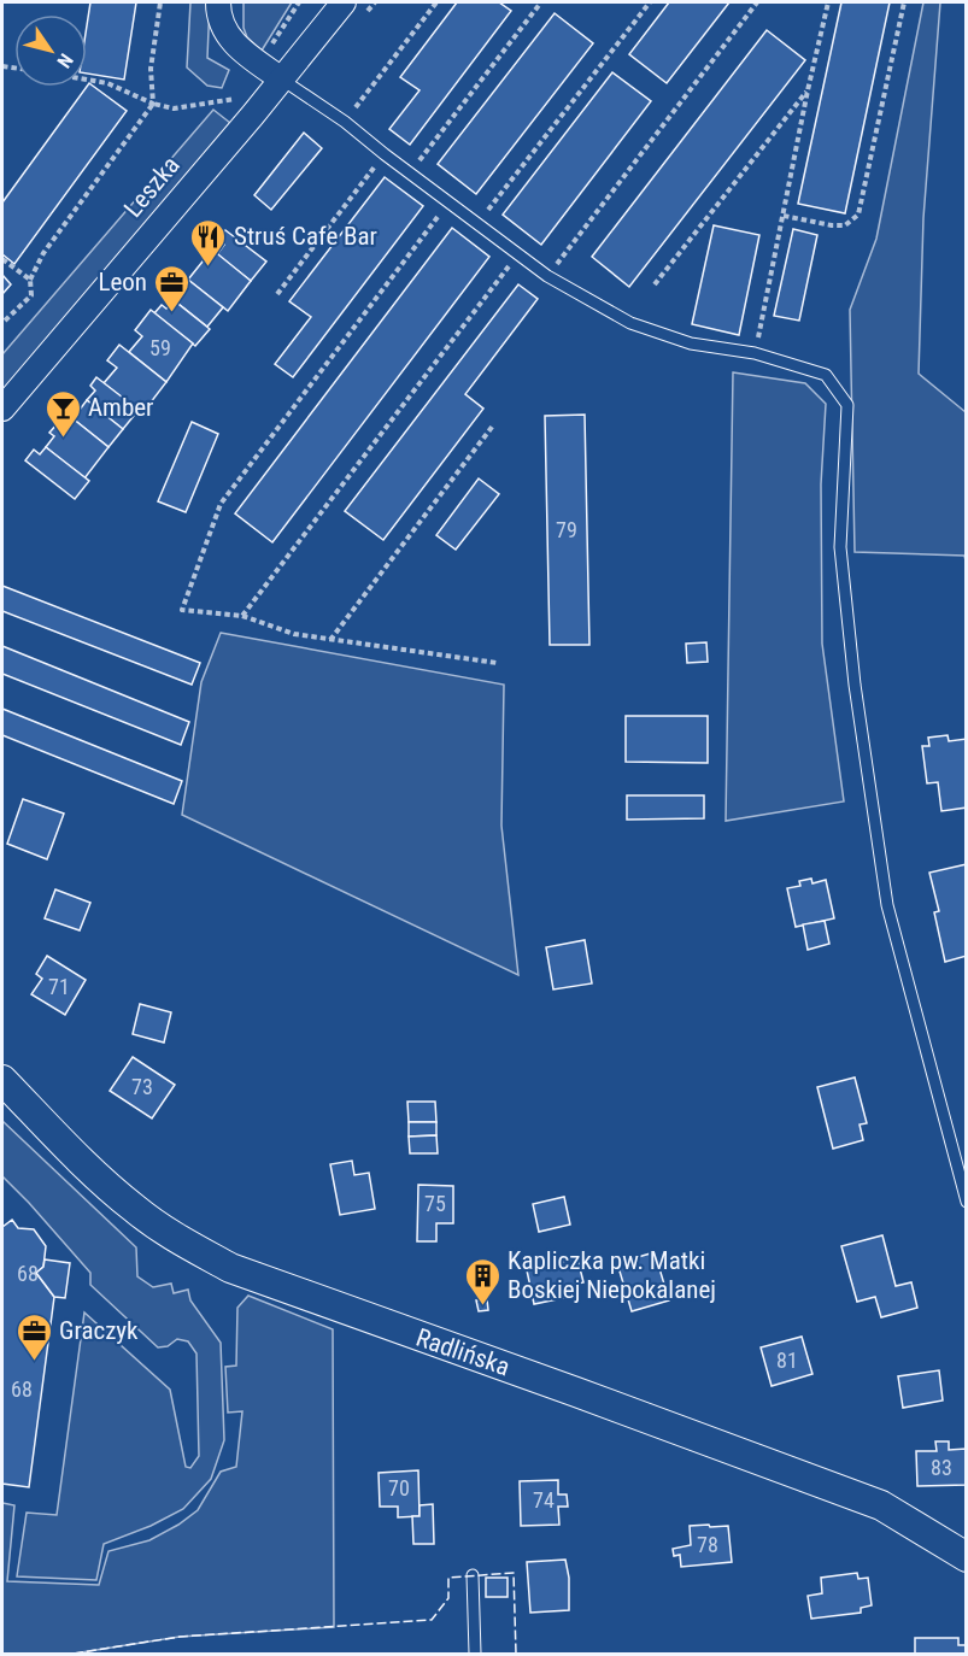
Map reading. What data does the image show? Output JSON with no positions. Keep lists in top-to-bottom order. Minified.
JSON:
{"streets":{"street":["Leszka","Radlińska"]},"places":{"restaurant":["Struś Cafe Bar"],"office":["Leon","Graczyk"],"bar":["Amber"],"building":["Kapliczka pw. Matki Boskiej Niepokalanej"]},"house_numbers":["59","79","71","73","75","68","81","68","83","70","74","78"],"north":"bottom right"}
